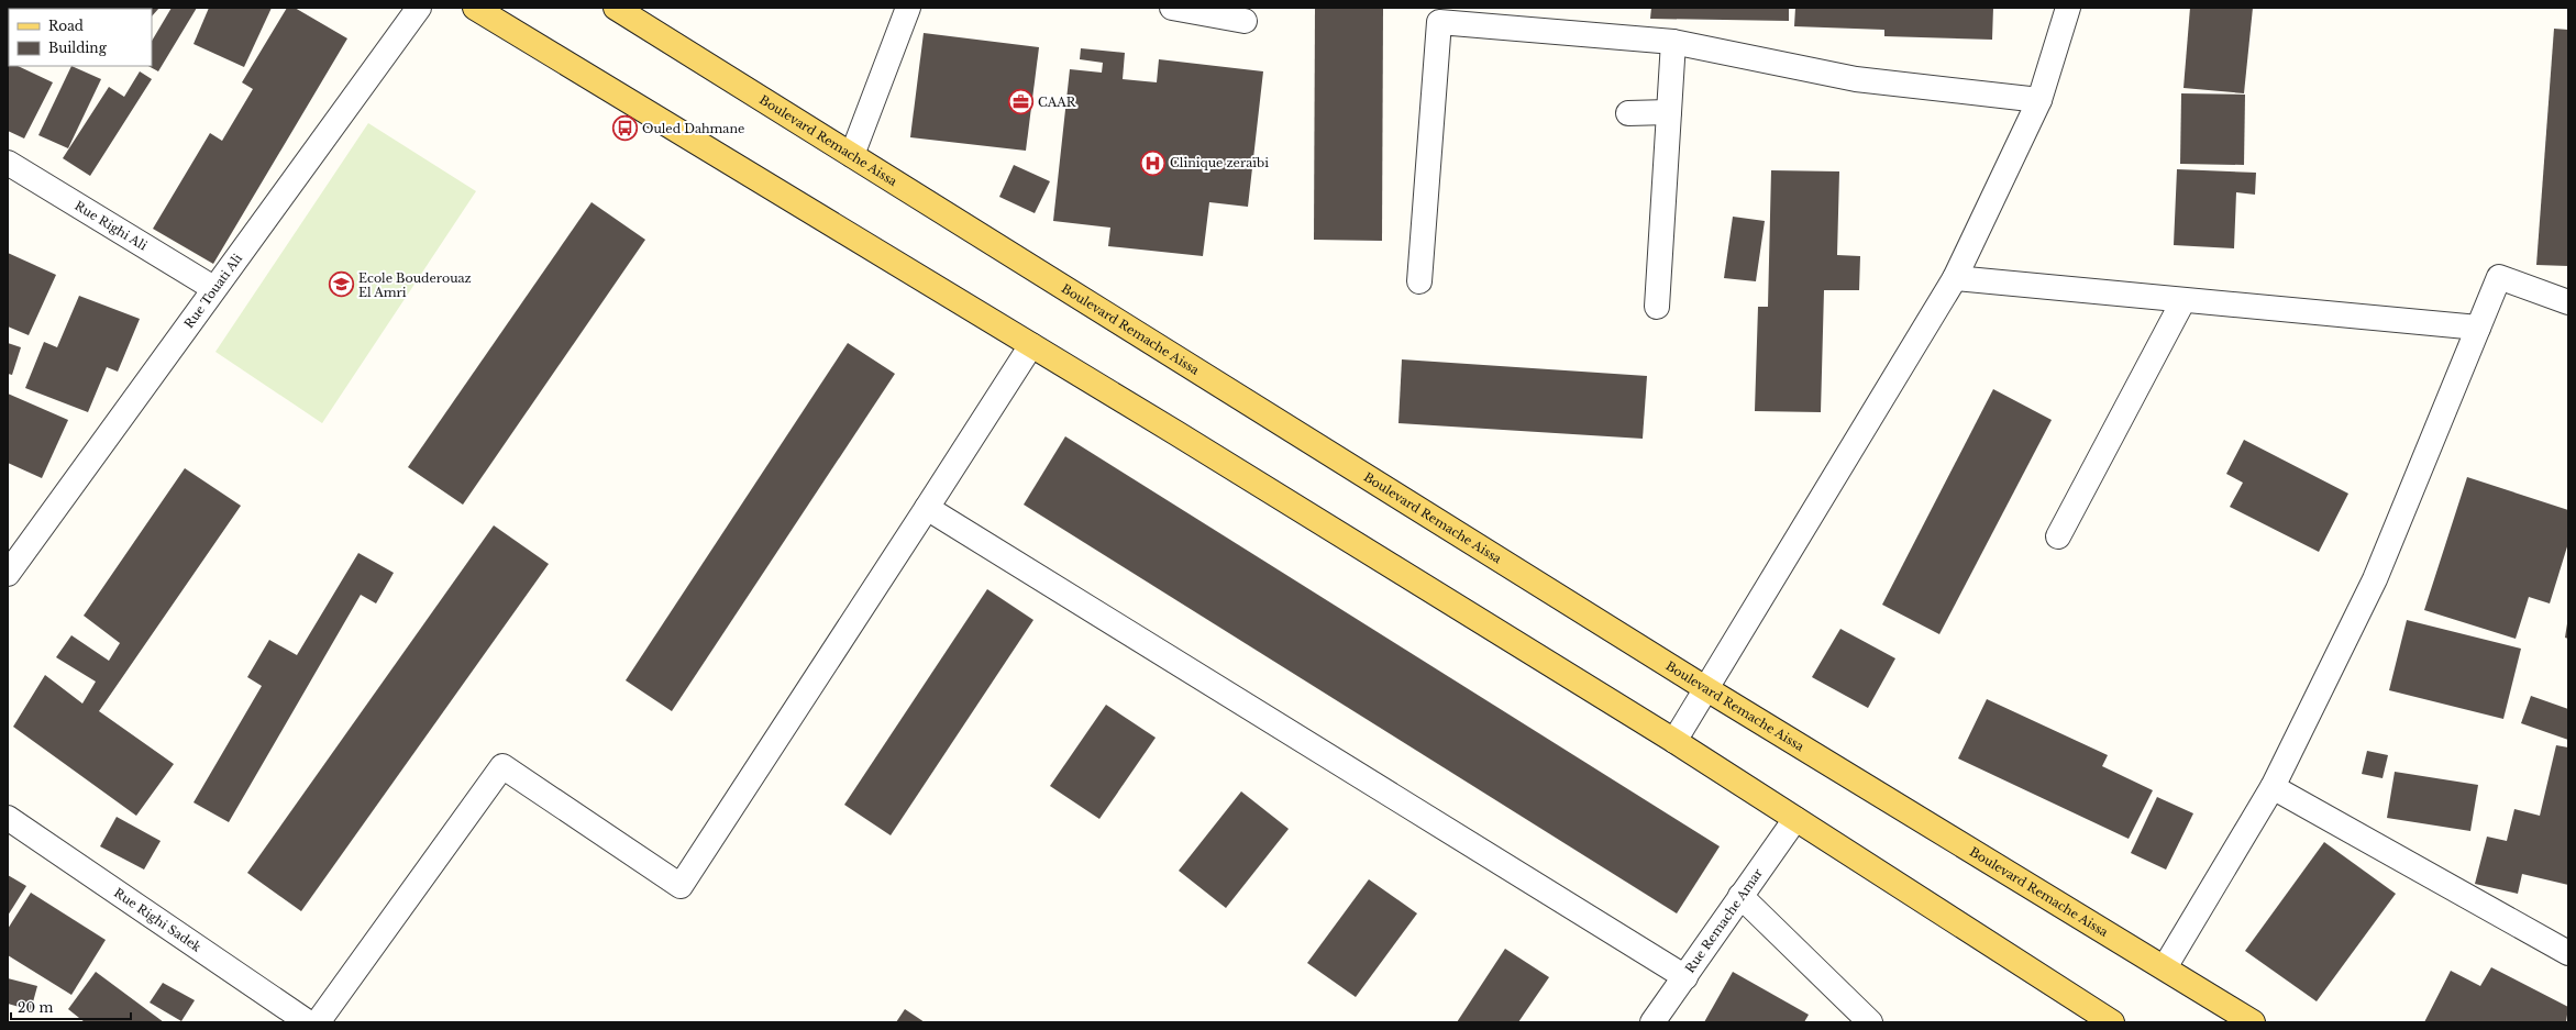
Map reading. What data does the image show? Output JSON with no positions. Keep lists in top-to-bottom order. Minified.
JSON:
{"streets":{"main road":["Boulevard Remache Aissa"],"street":["Rue Righi Ali","Rue Touati Ali","Rue Righi Sadek","Rue Remache Amar"]},"crossings":[["Rue Righi Ali","Rue Touati Ali"]],"places":{"office":["CAAR"],"bus stop":["Ouled Dahmane"],"hospital":["Clinique zeraïbi"],"school or university":["Ecole Bouderouaz El Amri"]},"legend":["Road","Building"],"scale_bar":"20 m"}
